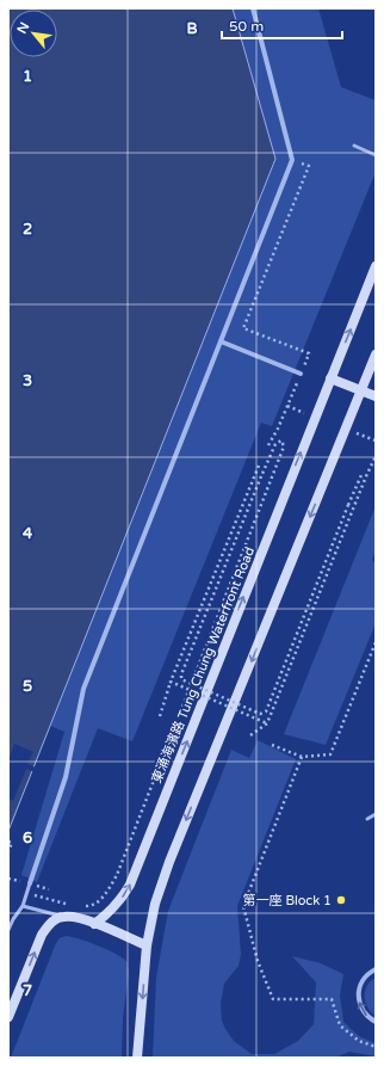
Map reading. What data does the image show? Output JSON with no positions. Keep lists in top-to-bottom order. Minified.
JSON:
{"streets":{"main road":["東涌海濱路 Tung Chung Waterfront Road"]},"places":["第一座 Block 1"],"scale_bar":"50 m","north":"top left","grid":{"columns":["B"],"rows":["1","2","3","4","5","6","7"]}}
